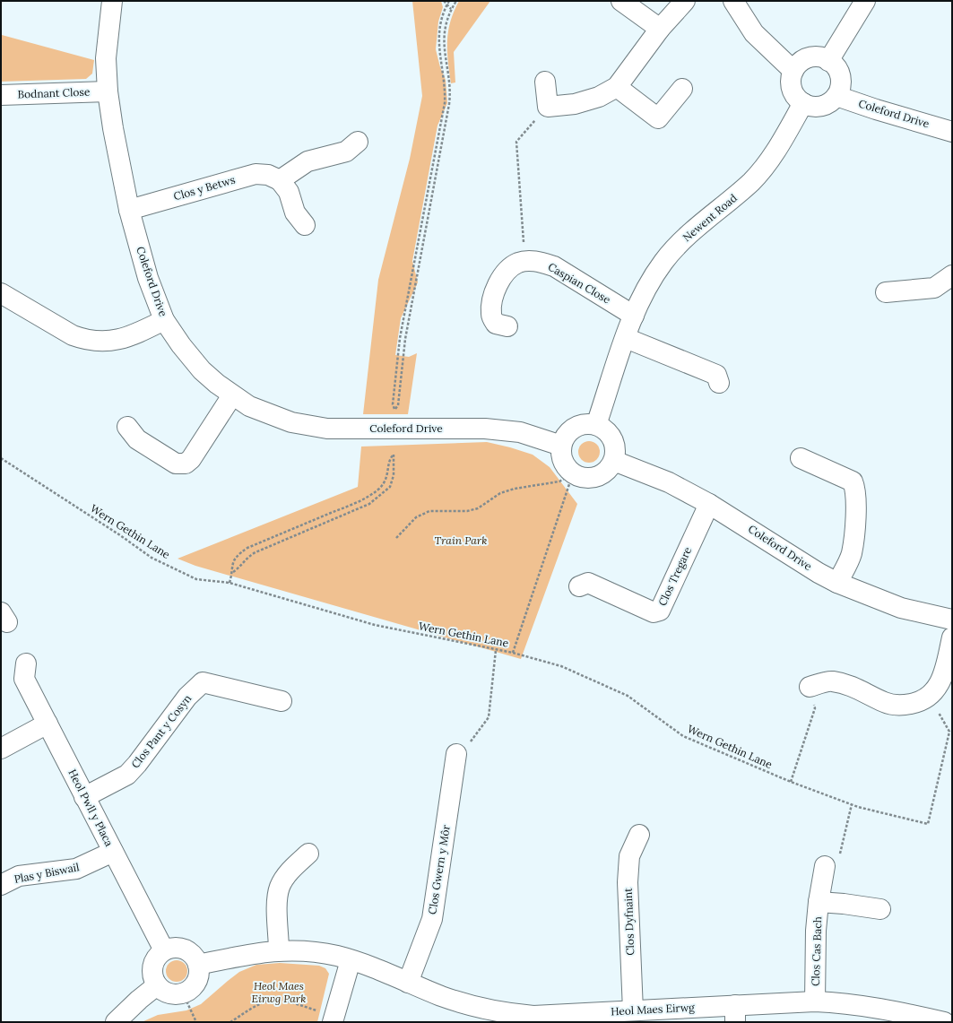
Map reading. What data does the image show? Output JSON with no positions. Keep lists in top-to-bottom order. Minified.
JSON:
{"streets":{"street":["Bodnant Close","Coleford Drive","Clos y Betws","Newent Road","Caspian Close","Clos Tregare","Clos Pant y Cosyn","Heol Pwll y Placa","Clos Gwern y Môr","Plas y Biswail","Clos Dyfnaint","Clos Cas Bach","Heol Maes Eirwg"],"path":["Wern Gethin Lane"]},"crossings":[["Bodnant Close","Coleford Drive"],["Coleford Drive","Clos y Betws"],["Coleford Drive","Newent Road"],["Coleford Drive","Clos Tregare"],["Newent Road","Caspian Close"],["Clos Pant y Cosyn","Heol Pwll y Placa"],["Heol Pwll y Placa","Plas y Biswail"],["Heol Pwll y Placa","Heol Maes Eirwg"],["Clos Gwern y Môr","Heol Maes Eirwg"],["Clos Dyfnaint","Heol Maes Eirwg"],["Clos Cas Bach","Heol Maes Eirwg"]],"parks":["Train Park","Heol Maes Eirwg Park"]}
